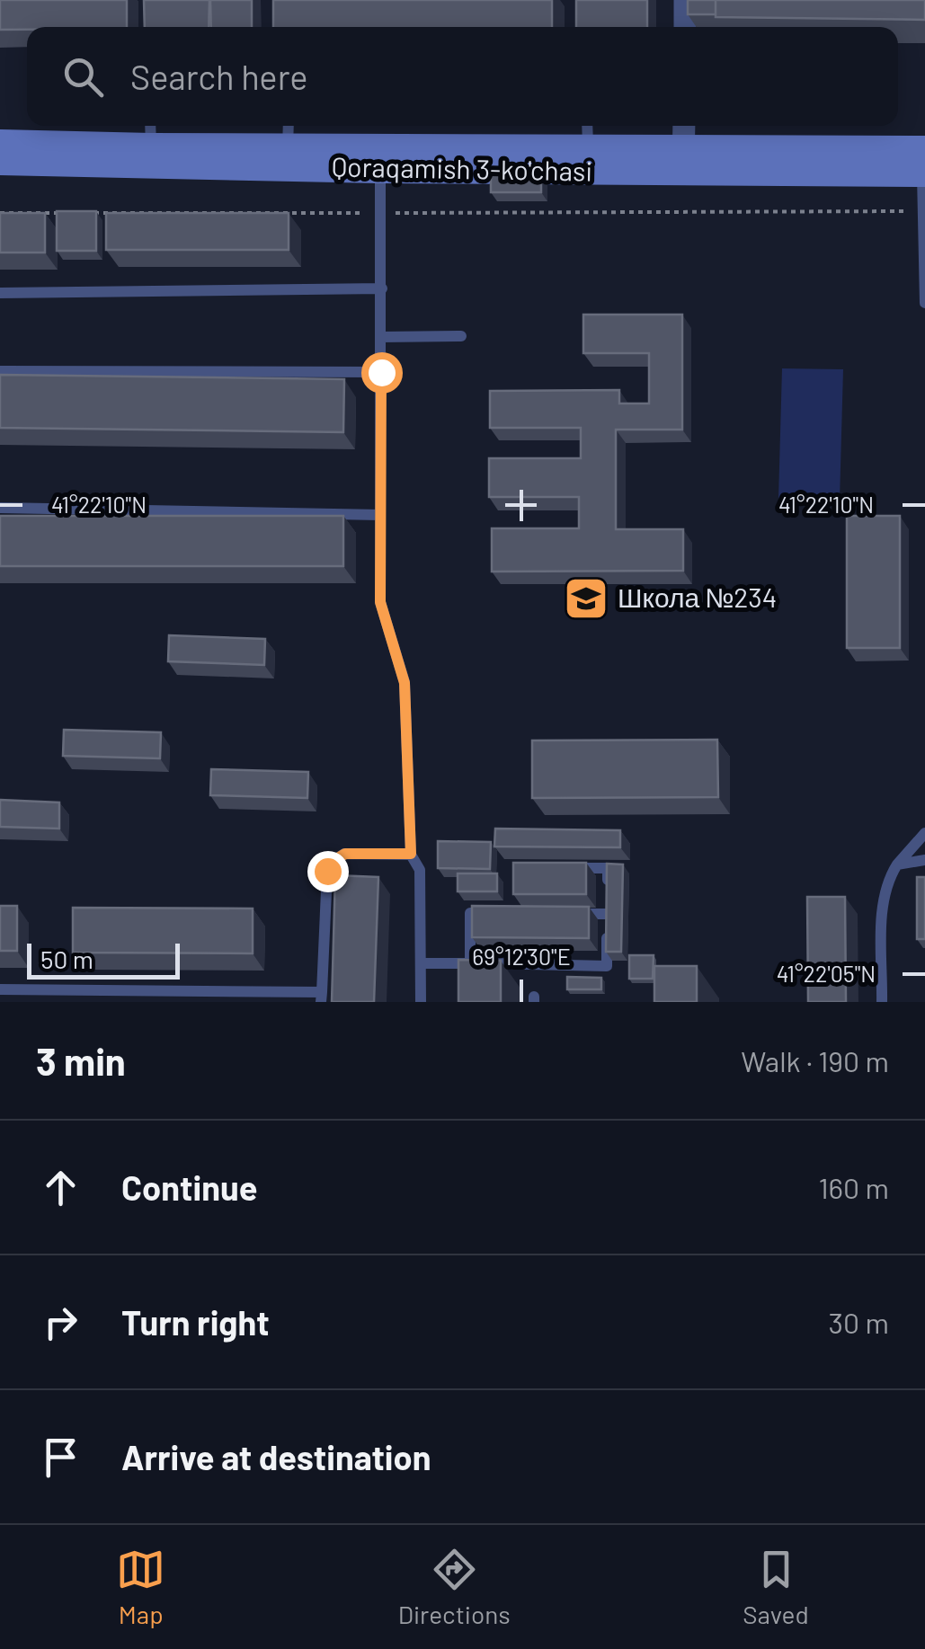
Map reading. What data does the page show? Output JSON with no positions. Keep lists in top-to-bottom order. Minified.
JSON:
{"streets":{"main road":["Qoraqamish 3-ko'chasi"]},"places":{"school or university":["Школа №234"]},"scale_bar":"50 m","page":{"search":"Search here","scale":"50 m","heading":["3 min","Walk · 190 m"],"list":[["Continue","160 m"],["Turn right","30 m"],"Arrive at destination"],"nav":["Map","Directions","Saved"]},"coordinates":["41°22'10\"N","69°12'30\"E","41°22'05\"N"]}
